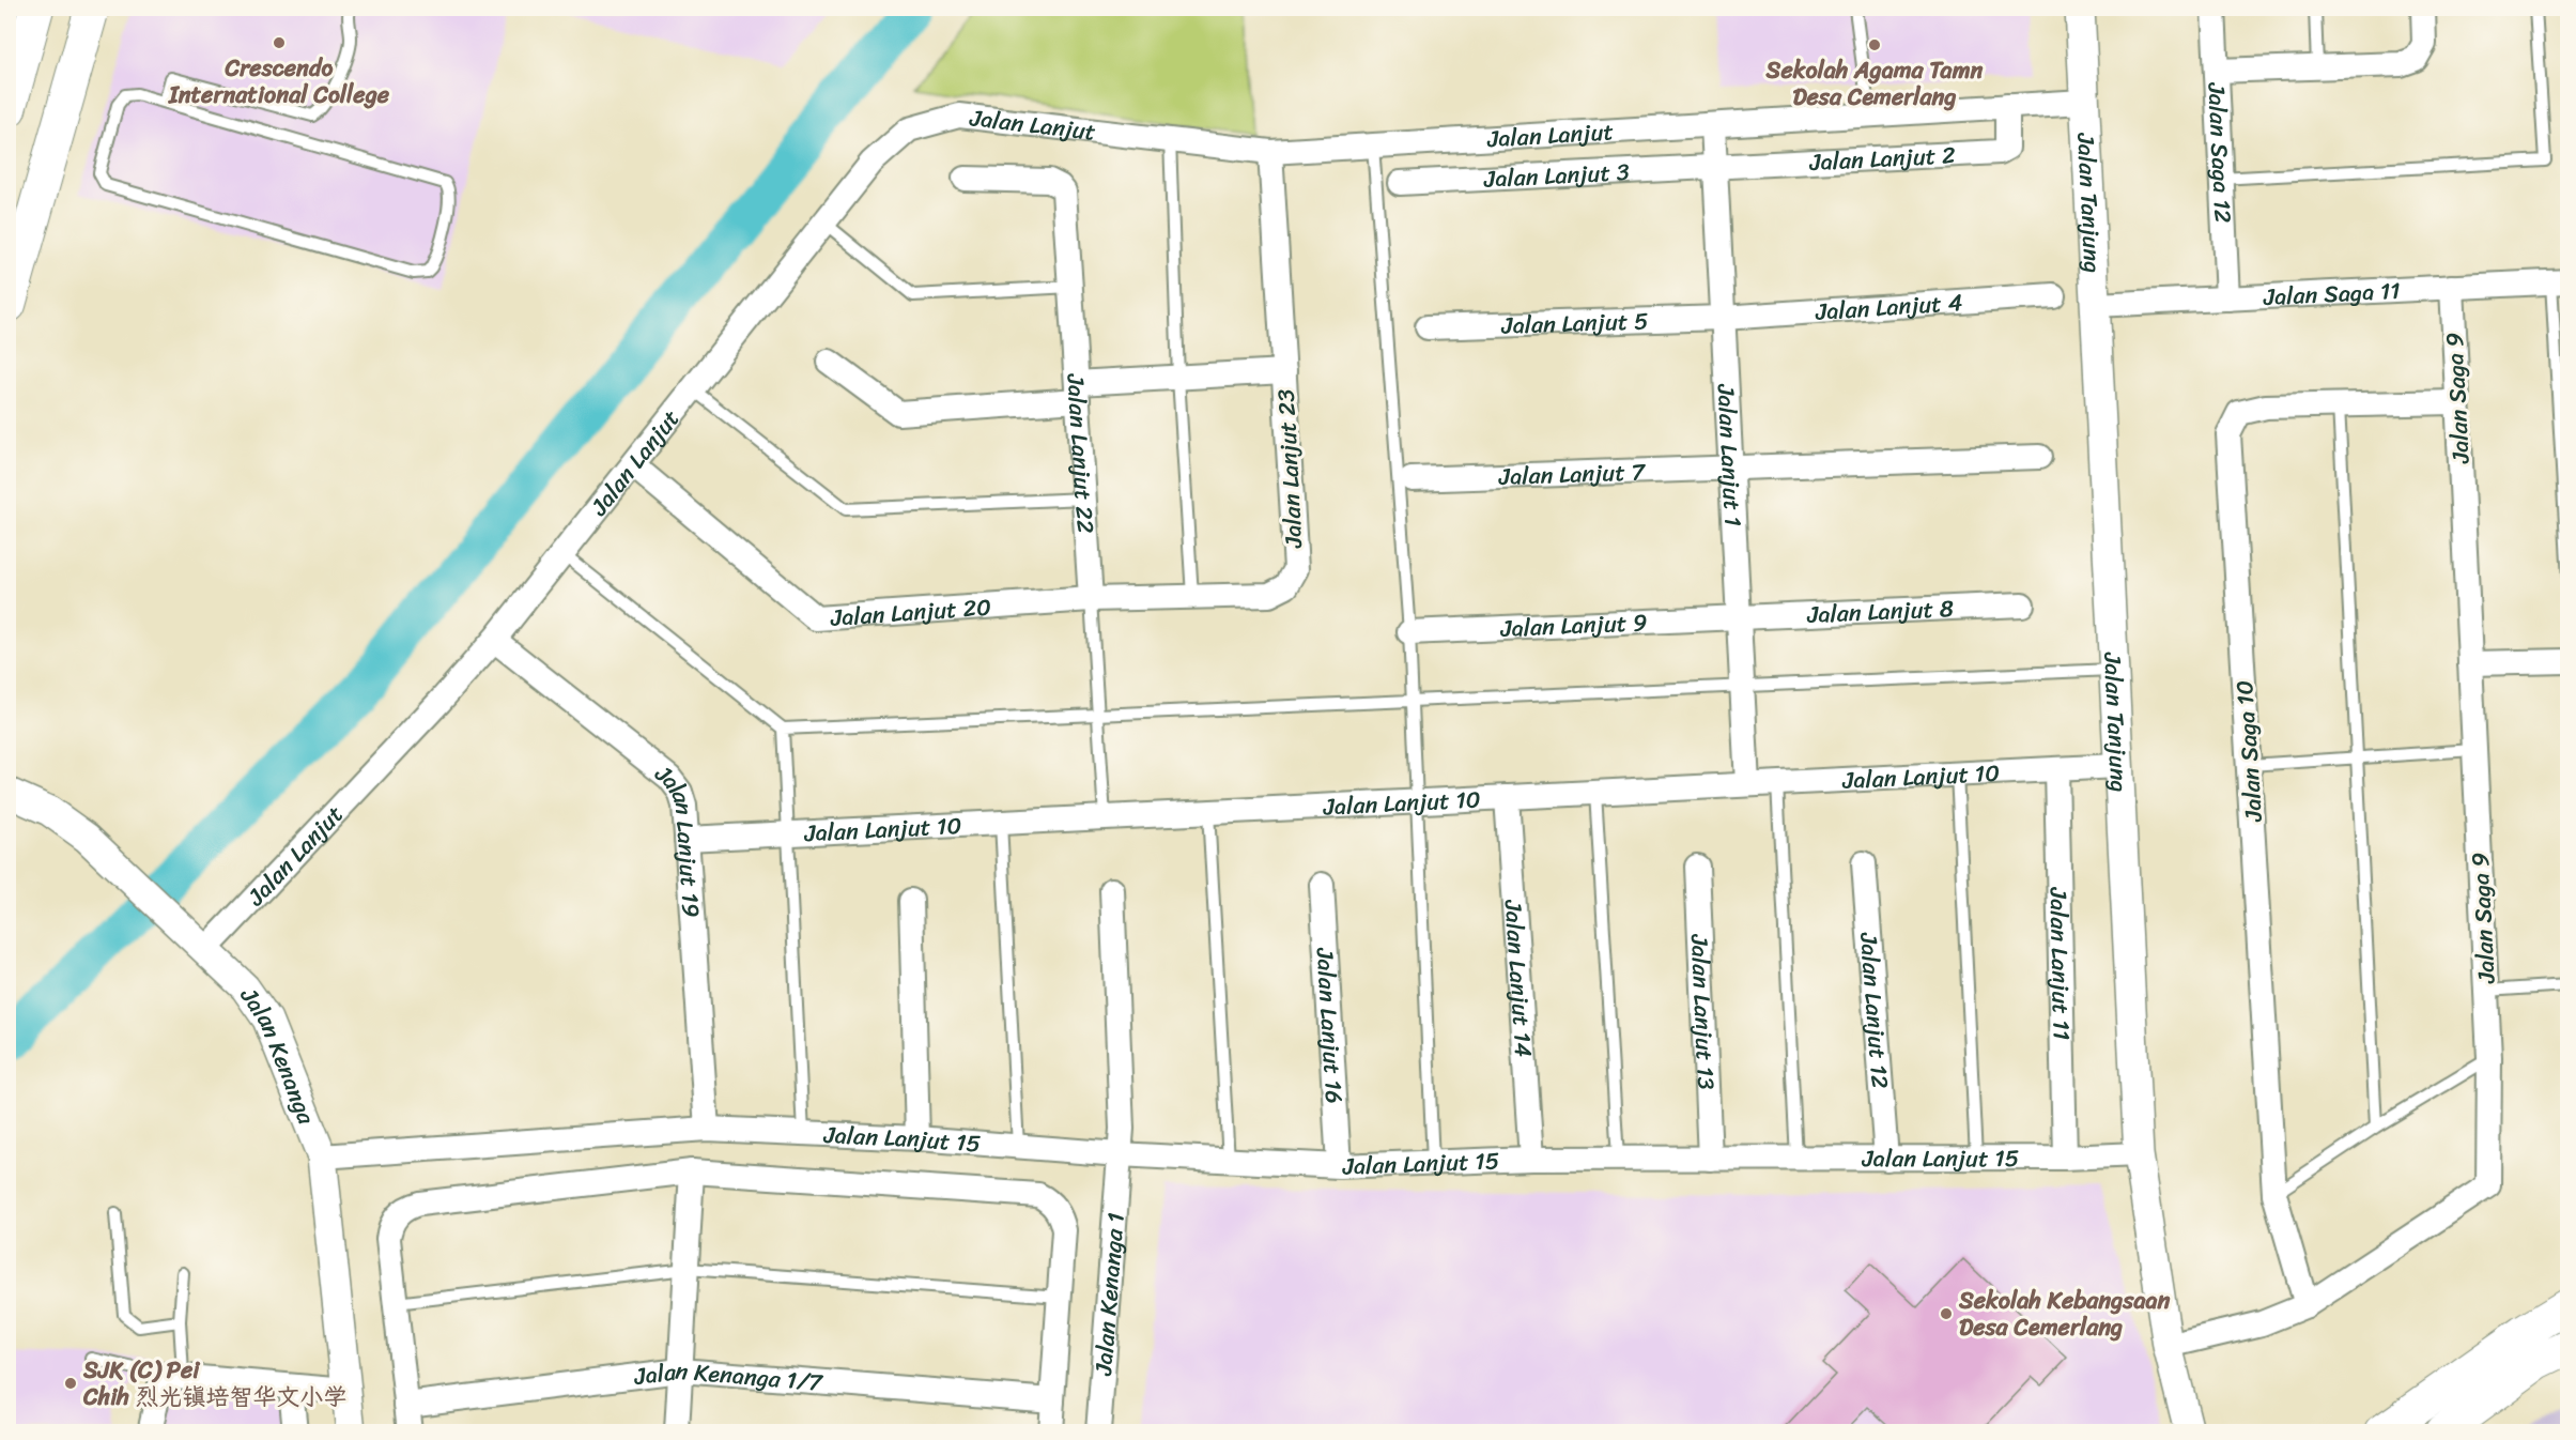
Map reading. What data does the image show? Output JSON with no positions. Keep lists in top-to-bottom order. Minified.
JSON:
{"streets":{"street":["Jalan Lanjut","Jalan Saga 12","Jalan Lanjut 2","Jalan Lanjut 3","Jalan Tanjung","Jalan Saga 11","Jalan Lanjut 4","Jalan Lanjut 5","Jalan Saga 9","Jalan Lanjut 22","Jalan Lanjut 1","Jalan Lanjut 23","Jalan Lanjut 7","Jalan Lanjut 8","Jalan Lanjut 20","Jalan Lanjut 9","Jalan Saga 10","Jalan Lanjut 10","Jalan Lanjut 19","Jalan Lanjut 11","Jalan Lanjut 14","Jalan Lanjut 12","Jalan Lanjut 13","Jalan Lanjut 16","Jalan Kenanga","Jalan Lanjut 15","Jalan Kenanga 1","Jalan Kenanga 1/7"]},"crossings":[["Jalan Lanjut","Jalan Lanjut 2"],["Jalan Lanjut","Jalan Tanjung"],["Jalan Lanjut","Jalan Lanjut 1"],["Jalan Lanjut","Jalan Lanjut 23"],["Jalan Lanjut","Jalan Lanjut 20"],["Jalan Lanjut","Jalan Lanjut 19"],["Jalan Lanjut","Jalan Kenanga"],["Jalan Saga 12","Jalan Saga 11"],["Jalan Lanjut 2","Jalan Lanjut 3"],["Jalan Lanjut 2","Jalan Lanjut 1"],["Jalan Lanjut 3","Jalan Lanjut 1"],["Jalan Tanjung","Jalan Saga 11"],["Jalan Tanjung","Jalan Saga 9"],["Jalan Tanjung","Jalan Lanjut 10"],["Jalan Tanjung","Jalan Lanjut 15"],["Jalan Saga 11","Jalan Saga 9"],["Jalan Lanjut 4","Jalan Lanjut 5"],["Jalan Lanjut 4","Jalan Lanjut 1"],["Jalan Lanjut 5","Jalan Lanjut 1"],["Jalan Saga 9","Jalan Saga 10"],["Jalan Lanjut 22","Jalan Lanjut 23"],["Jalan Lanjut 22","Jalan Lanjut 20"],["Jalan Lanjut 22","Jalan Lanjut 10"],["Jalan Lanjut 1","Jalan Lanjut 7"],["Jalan Lanjut 1","Jalan Lanjut 8"],["Jalan Lanjut 1","Jalan Lanjut 9"],["Jalan Lanjut 1","Jalan Lanjut 10"],["Jalan Lanjut 23","Jalan Lanjut 20"],["Jalan Lanjut 8","Jalan Lanjut 9"],["Jalan Lanjut 10","Jalan Lanjut 19"],["Jalan Lanjut 10","Jalan Lanjut 11"],["Jalan Lanjut 10","Jalan Lanjut 14"],["Jalan Lanjut 19","Jalan Lanjut 15"],["Jalan Lanjut 11","Jalan Lanjut 15"],["Jalan Lanjut 14","Jalan Lanjut 15"],["Jalan Lanjut 12","Jalan Lanjut 15"],["Jalan Lanjut 13","Jalan Lanjut 15"],["Jalan Lanjut 16","Jalan Lanjut 15"],["Jalan Kenanga","Jalan Lanjut 15"],["Jalan Lanjut 15","Jalan Kenanga 1"]],"places":["Crescendo International College","Sekolah Agama Tamn Desa Cemerlang","Sekolah Kebangsaan Desa Cemerlang","SJK (C) Pei Chih 烈光镇培智华文小学"]}
